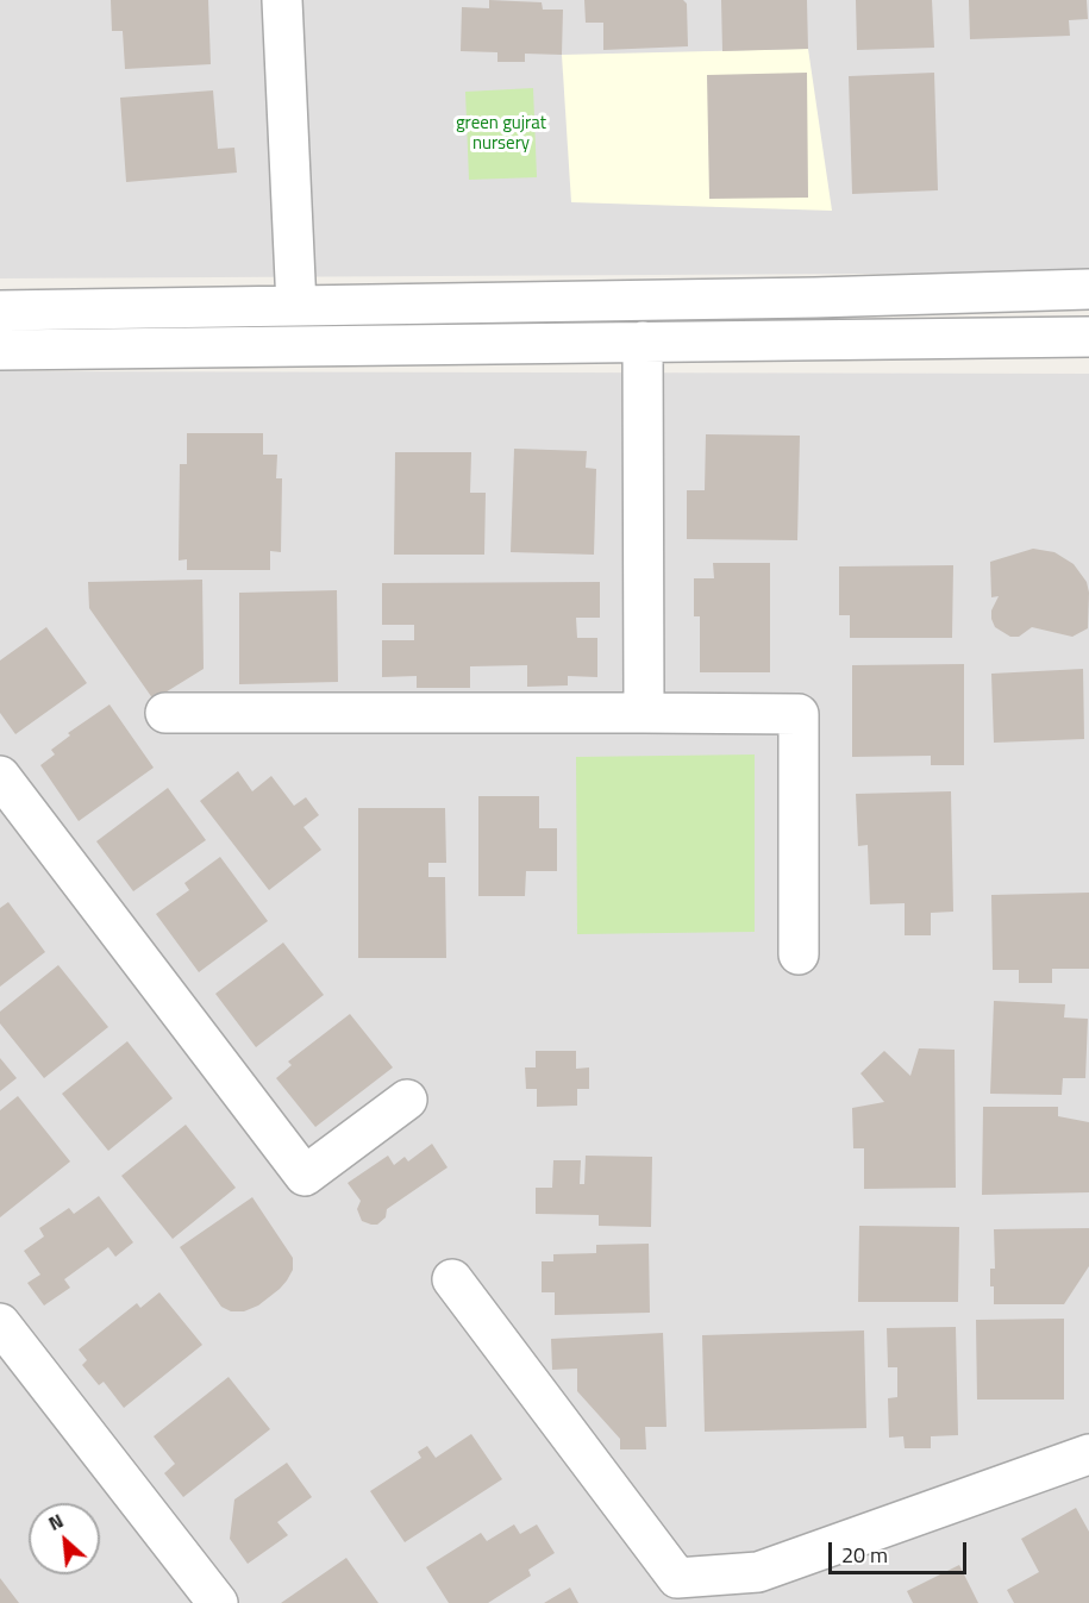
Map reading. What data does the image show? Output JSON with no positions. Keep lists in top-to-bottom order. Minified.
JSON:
{"parks":["green gujrat nursery"],"scale_bar":"20 m","north":"top left"}
